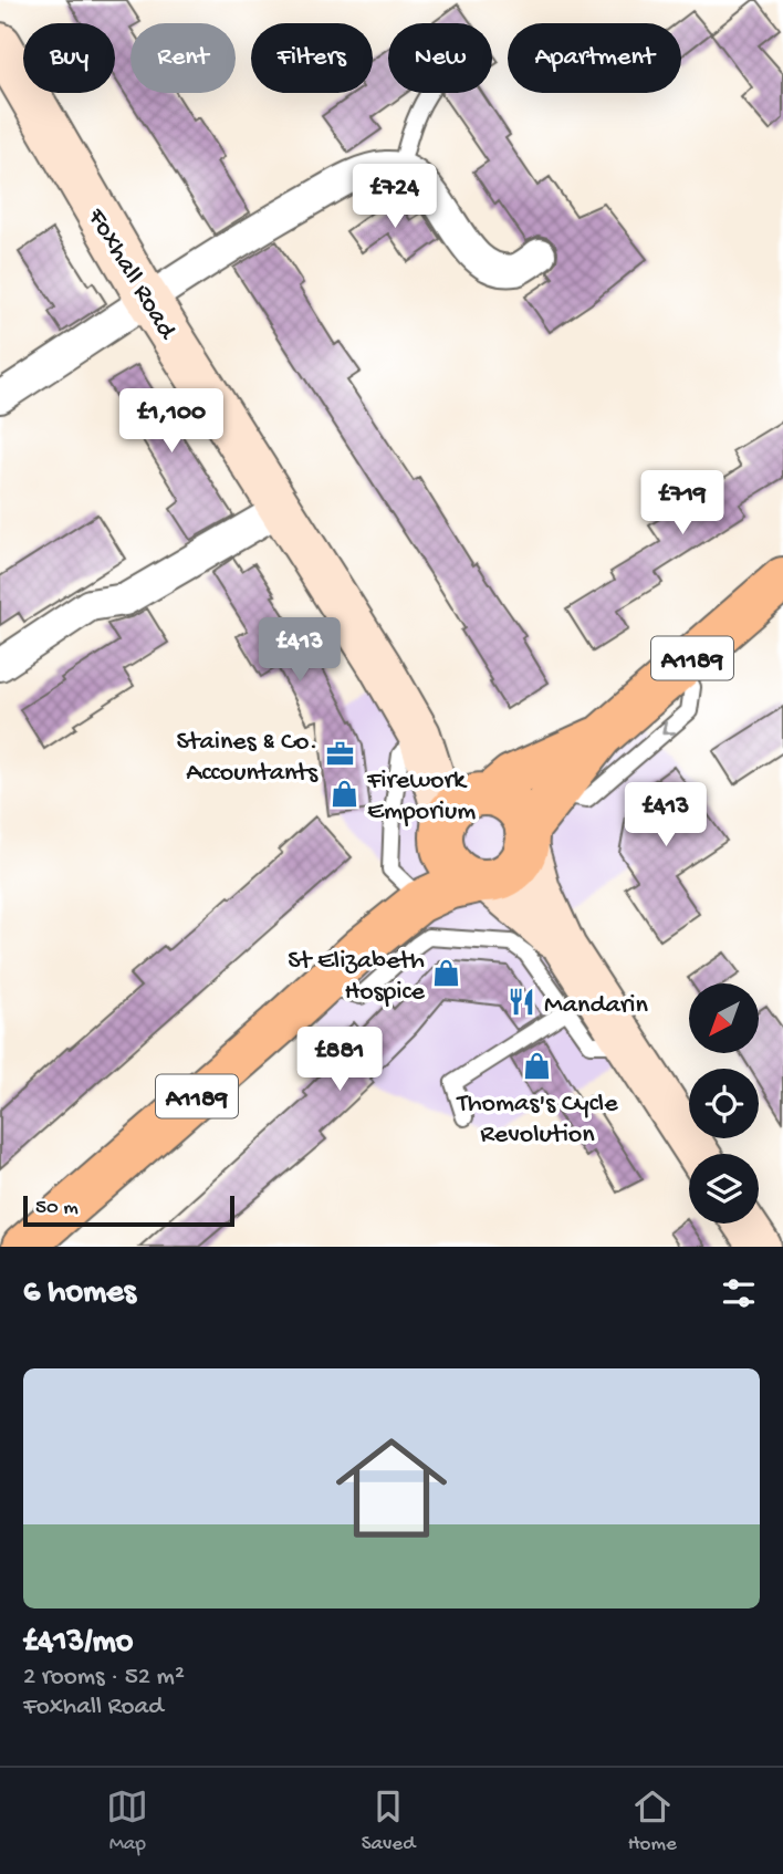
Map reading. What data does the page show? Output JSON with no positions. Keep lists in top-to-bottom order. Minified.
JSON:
{"streets":{"main road":["A1189"],"street":["Foxhall Road"]},"crossings":[["Foxhall Road","A1189"]],"places":{"office":["Staines & Co. Accountants"],"shop":["Firework Emporium","St Elizabeth Hospice","Thomas's Cycle Revolution"],"restaurant":["Mandarin"]},"scale_bar":"50 m","north":"bottom left","page":{"chip":["Buy","Rent","Filters","New","Apartment"],"price":["£724","£1,100","£719","£413","£413","£881"],"scale":"50 m","heading":"6 homes","list":[{"name":"£413/mo","note":"2 rooms · 52 m² · Foxhall Road"}],"tabs":["Map","Saved","Home"]}}
